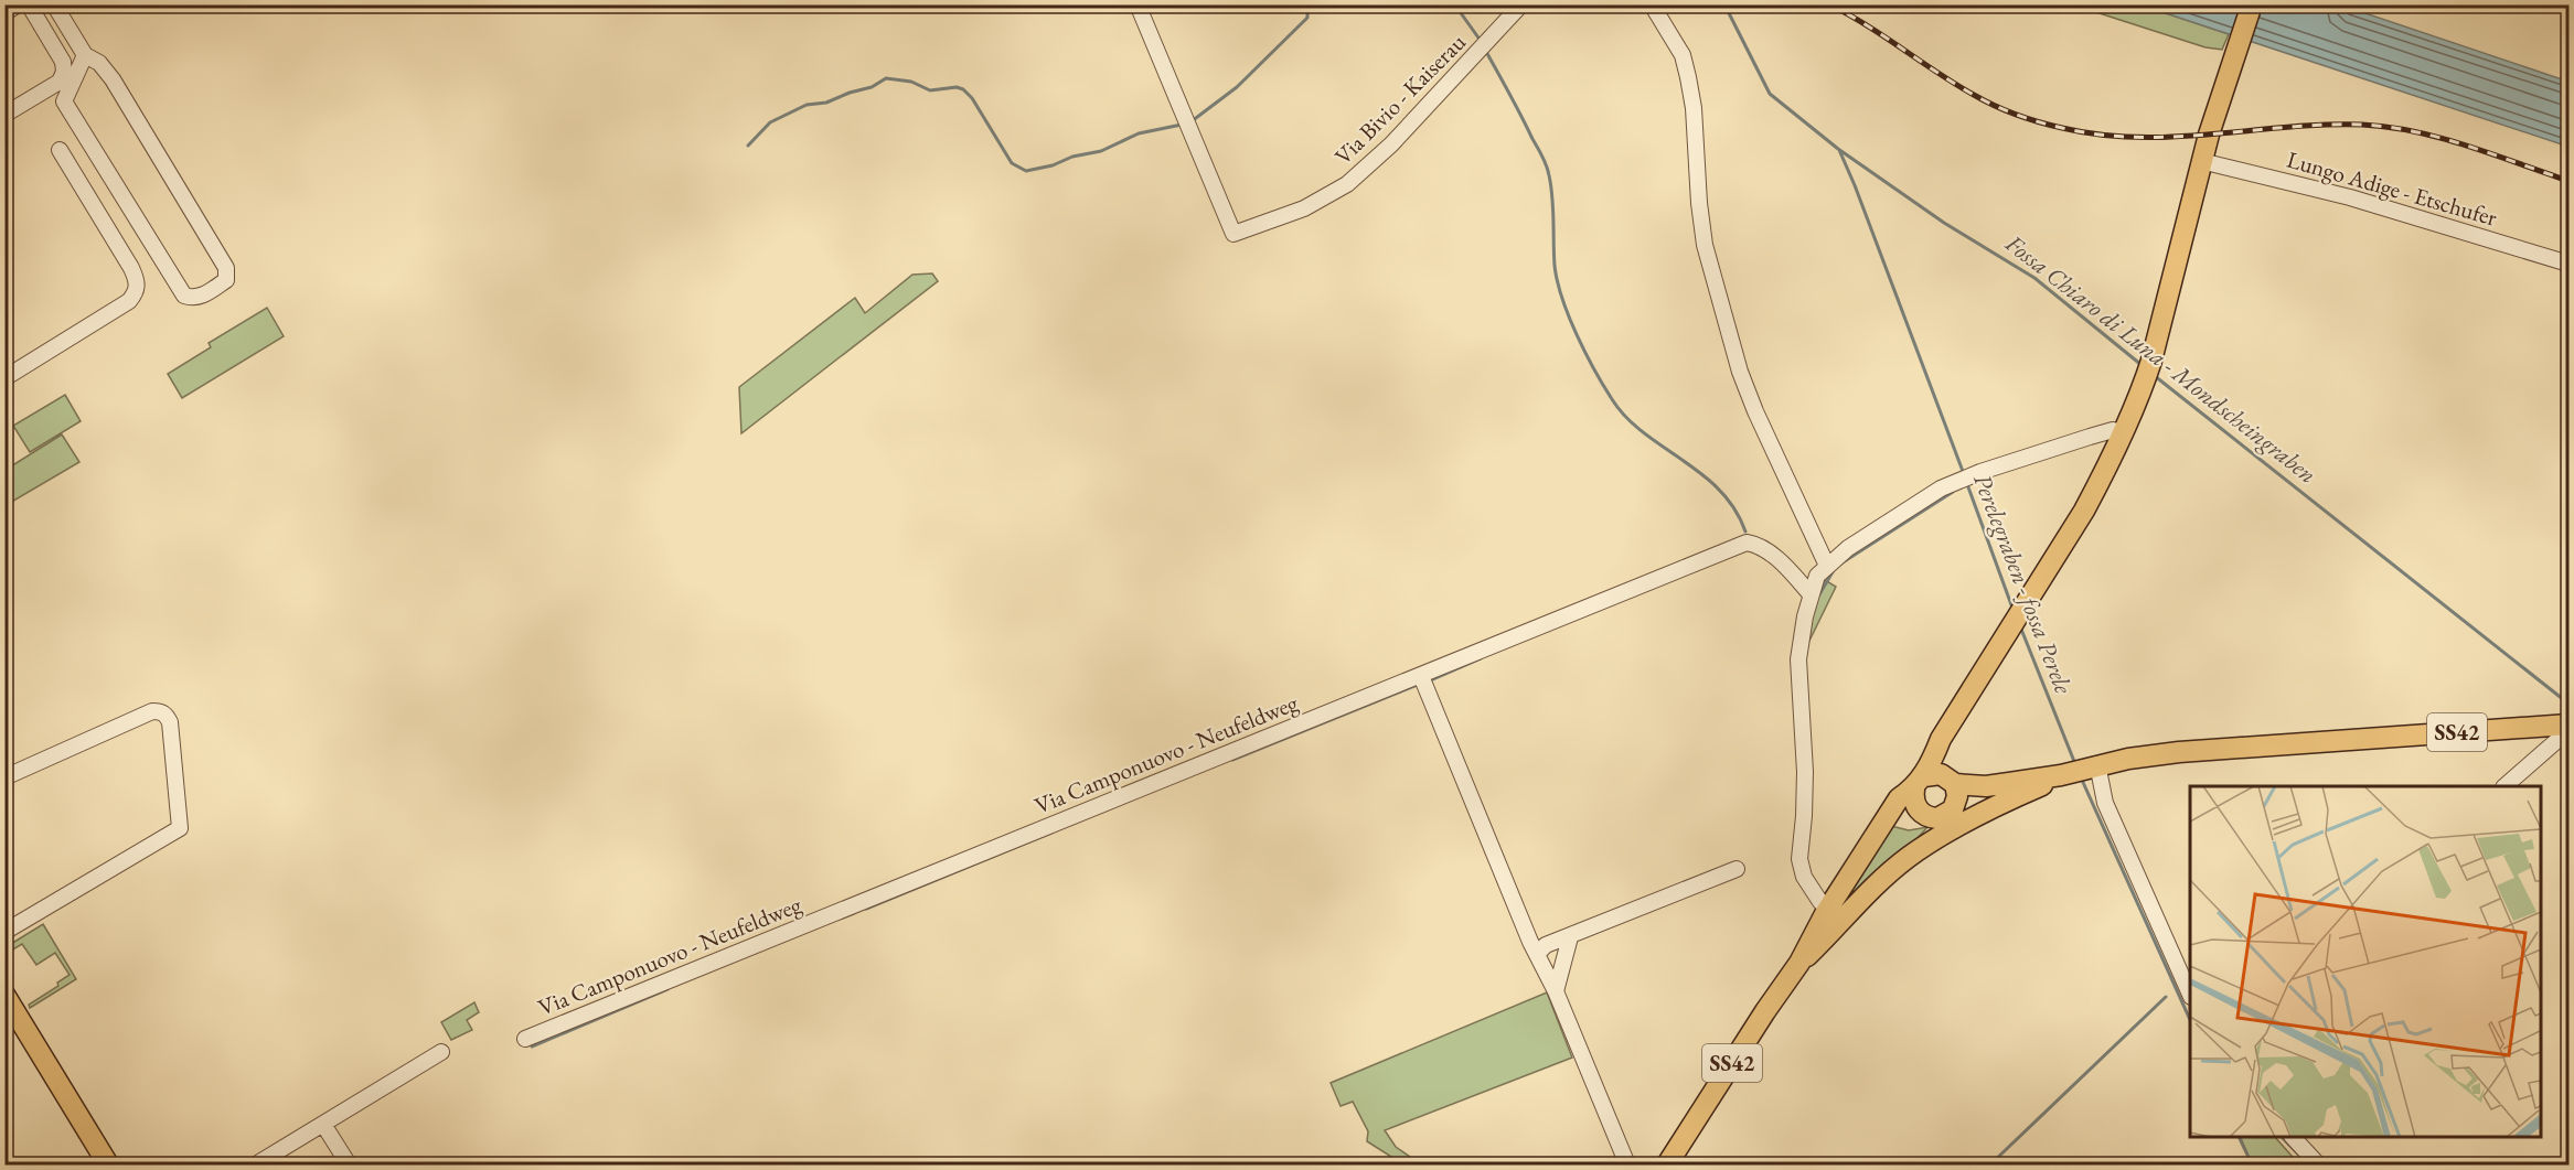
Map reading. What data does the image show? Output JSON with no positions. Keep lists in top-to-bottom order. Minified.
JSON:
{"streets":{"main road":["SS42"],"street":["Via Bivio - Kaiserau","Lungo Adige - Etschufer","Via Camponuovo - Neufeldweg"]},"water":["Fossa Chiaro di Luna - Mondscheingraben","Perelegraben - fossa Perele"]}
